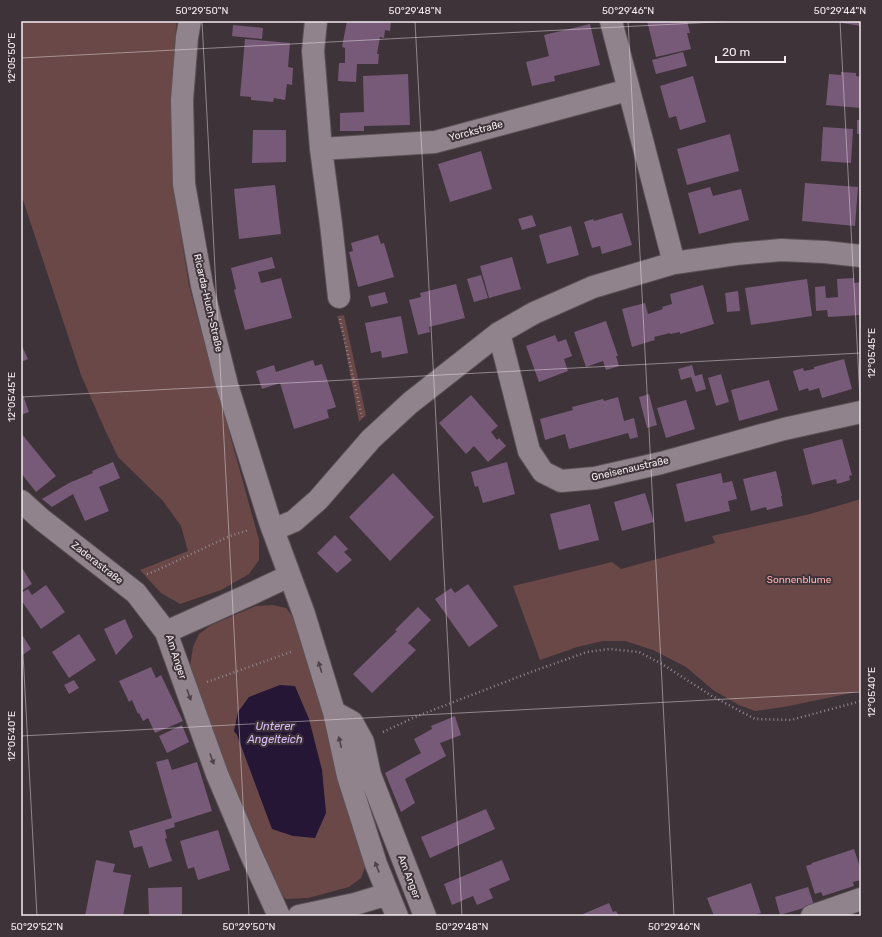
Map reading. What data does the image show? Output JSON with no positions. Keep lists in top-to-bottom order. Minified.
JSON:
{"streets":{"street":["Yorckstraße","Ricarda-Huch-Straße","Gneisenaustraße","Zaderastraße","Am Anger"]},"crossings":[["Ricarda-Huch-Straße","Am Anger"],["Zaderastraße","Am Anger"]],"water":["Unterer Angelteich"],"parks":["Sonnenblume"],"scale_bar":"20 m","coordinates":["50°29'50\"N","50°29'48\"N","50°29'46\"N","50°29'44\"N","12°05'50\"E","12°05'45\"E","12°05'40\"E","50°29'52\"N"]}
